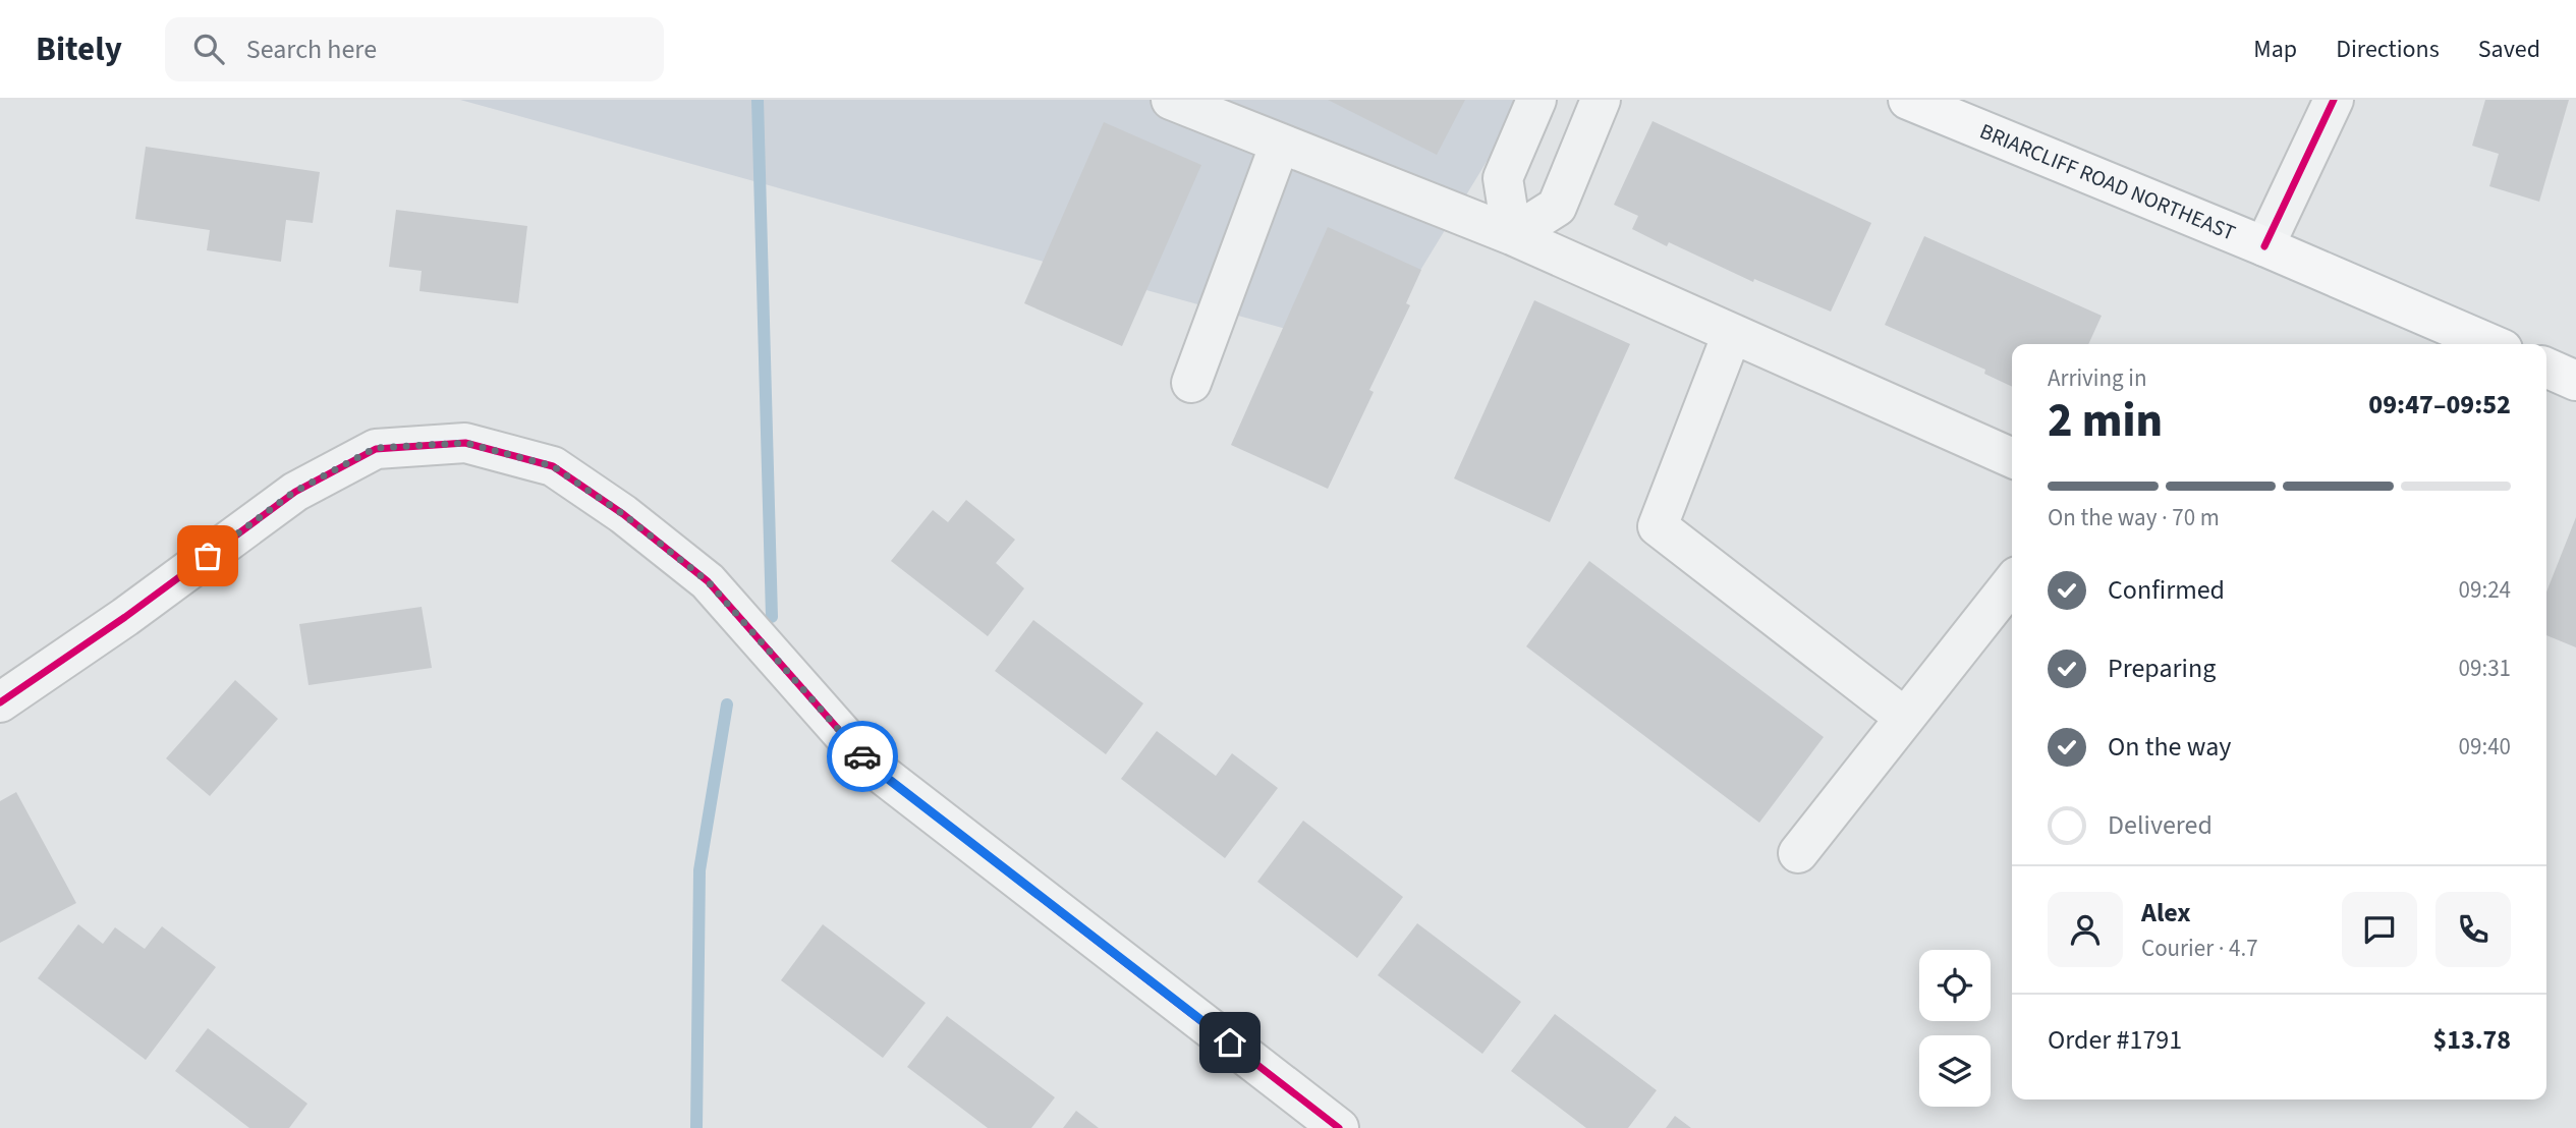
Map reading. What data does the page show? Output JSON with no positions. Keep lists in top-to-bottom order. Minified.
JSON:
{"streets":{"main road":["BRIARCLIFF ROAD NORTHEAST"]},"page":{"header":"Bitely","search":"Search here","nav":["Map","Directions","Saved"],"heading":["2 min","Arriving in","09:47–09:52"],"panel":["Alex","Courier · 4.7","Order #1791","$13.78"],"bar":"On the way · 70 m","list":[["Confirmed","09:24"],["Preparing","09:31"],["On the way","09:40"],"Delivered"]}}
